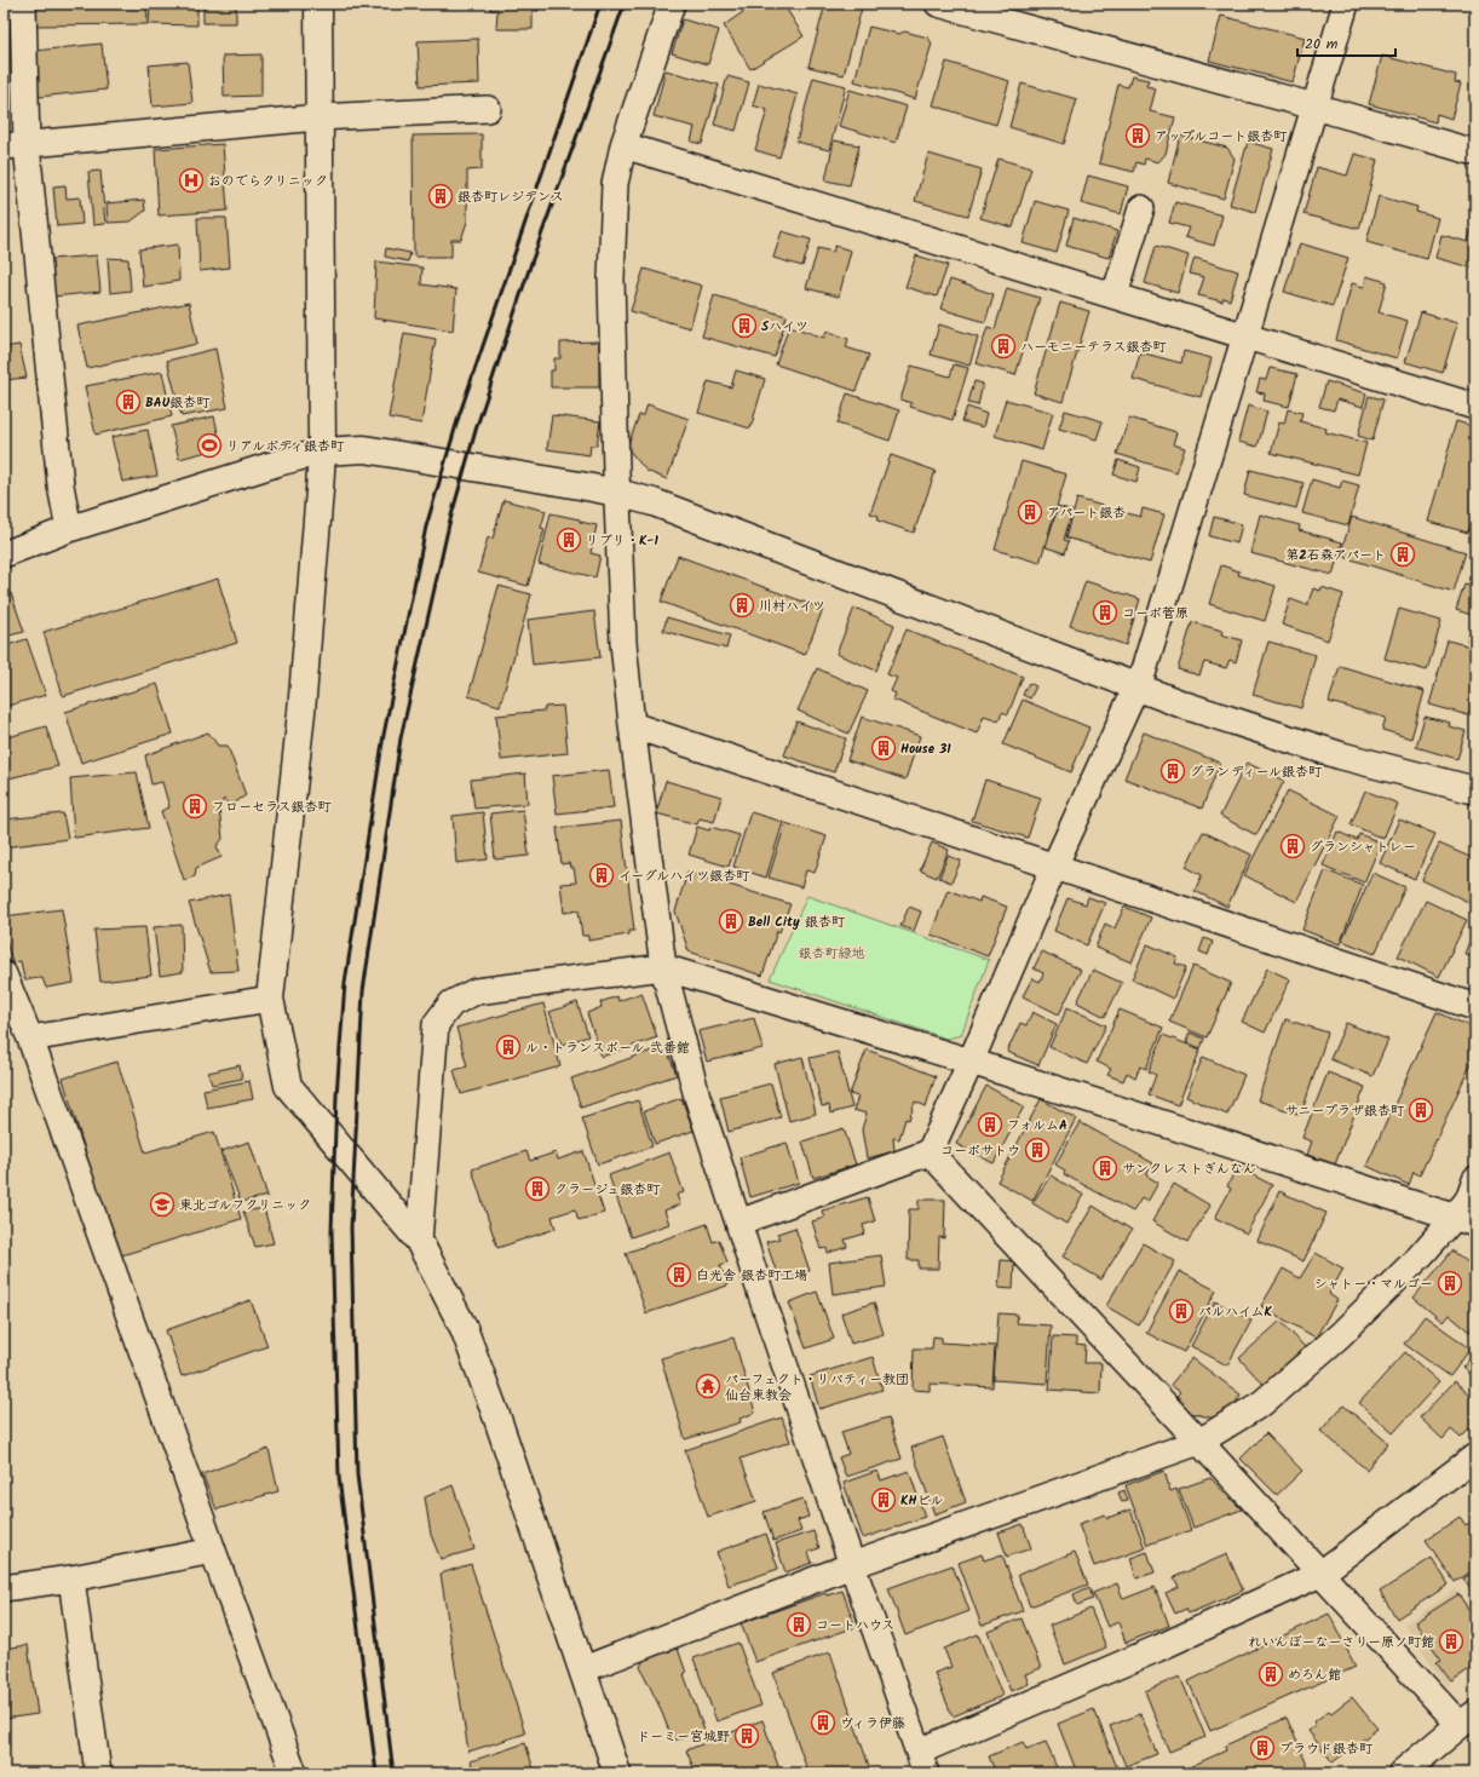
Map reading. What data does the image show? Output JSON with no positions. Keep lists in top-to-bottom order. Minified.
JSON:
{"parks":["銀杏町緑地"],"places":{"building":["アップルコート銀杏町","銀杏町レジデンス","Sハイツ","ハーモニーテラス銀杏町","BAU銀杏町","アパート銀杏","リブリ・K-1","第2石森アパート","川村ハイツ","コーポ菅原","House 31","グランディール銀杏町","フローセラス銀杏町","グランシャトレー","イーグルハイツ銀杏町","Bell City 銀杏町","ル・トランスポール 弐番館","サニープラザ銀杏町","フォルムA","コーポサトウ","サンクレストぎんなん","クラージュ銀杏町","白光舎 銀杏町工場","シャトー・マルゴー","パルハイムK","KHビル","コートハウス","れいんぼーなーさりー原ノ町館","めろん館","ヴィラ伊藤","ドーミー宮城野","プラウド銀杏町"],"hospital":["おのでらクリニック"],"sports":["リアルボディ銀杏町"],"school or university":["東北ゴルフクリニック"],"temple":["パーフェクト・リバティー教団 仙台東教会"]},"scale_bar":"20 m"}
